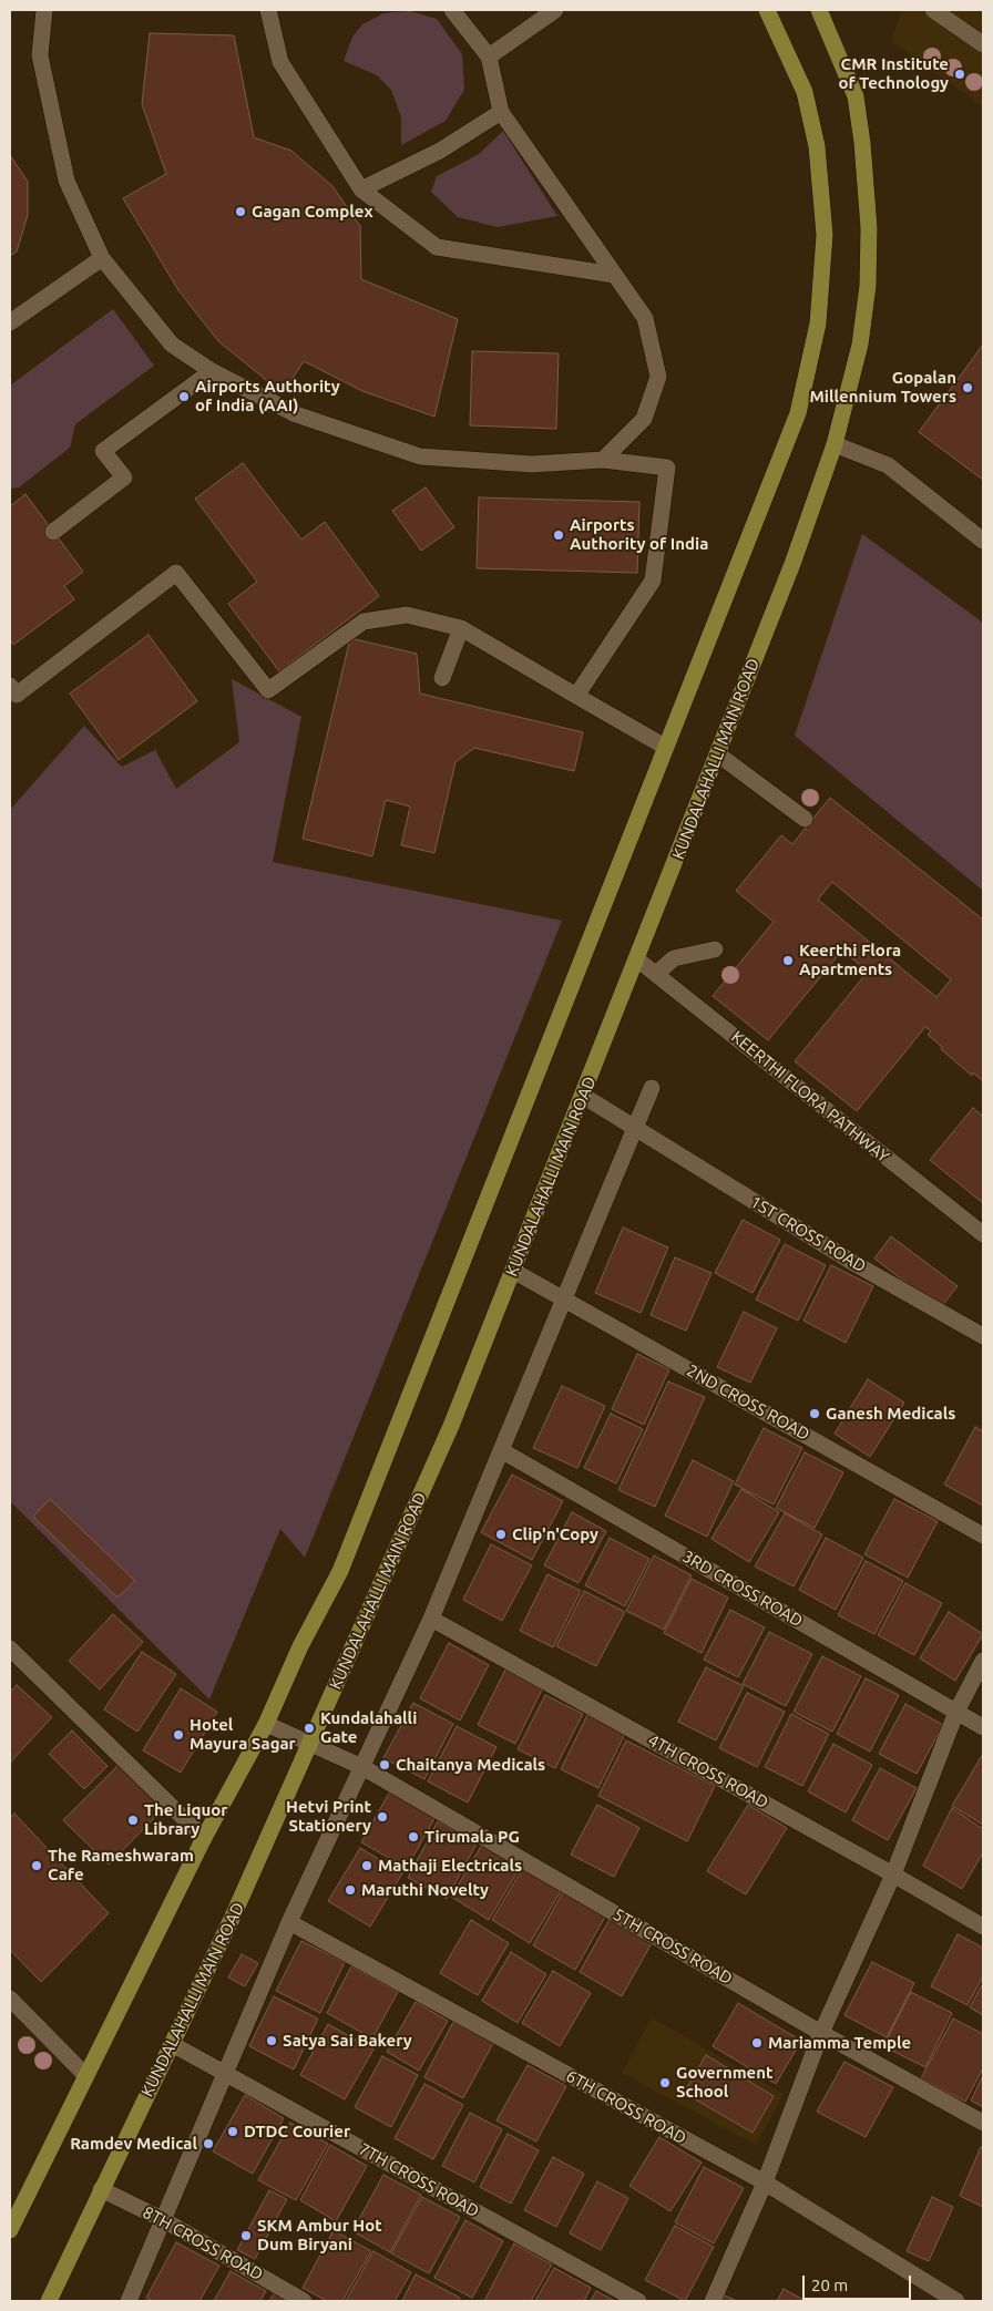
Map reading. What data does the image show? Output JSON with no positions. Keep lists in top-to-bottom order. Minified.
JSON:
{"streets":{"main road":["KUNDALAHALLI MAIN ROAD"],"street":["KEERTHI FLORA PATHWAY","1ST CROSS ROAD","2ND CROSS ROAD","3RD CROSS ROAD","4TH CROSS ROAD","5TH CROSS ROAD","6TH CROSS ROAD","7TH CROSS ROAD","8TH CROSS ROAD"]},"crossings":[["KUNDALAHALLI MAIN ROAD","KEERTHI FLORA PATHWAY"],["KUNDALAHALLI MAIN ROAD","1ST CROSS ROAD"],["KUNDALAHALLI MAIN ROAD","2ND CROSS ROAD"],["KUNDALAHALLI MAIN ROAD","5TH CROSS ROAD"],["KUNDALAHALLI MAIN ROAD","7TH CROSS ROAD"],["KUNDALAHALLI MAIN ROAD","8TH CROSS ROAD"]],"places":["CMR Institute of Technology","Gagan Complex","Gopalan Millennium Towers","Airports Authority of India (AAI)","Airports Authority of India","Keerthi Flora Apartments","Ganesh Medicals","Clip'n'Copy","Kundalahalli Gate","Hotel Mayura Sagar","Chaitanya Medicals","Hetvi Print Stationery","The Liquor Library","Tirumala PG","The Rameshwaram Cafe","Mathaji Electricals","Maruthi Novelty","Satya Sai Bakery","Mariamma Temple","Government School","DTDC Courier","Ramdev Medical","SKM Ambur Hot Dum Biryani"],"scale_bar":"20 m"}
